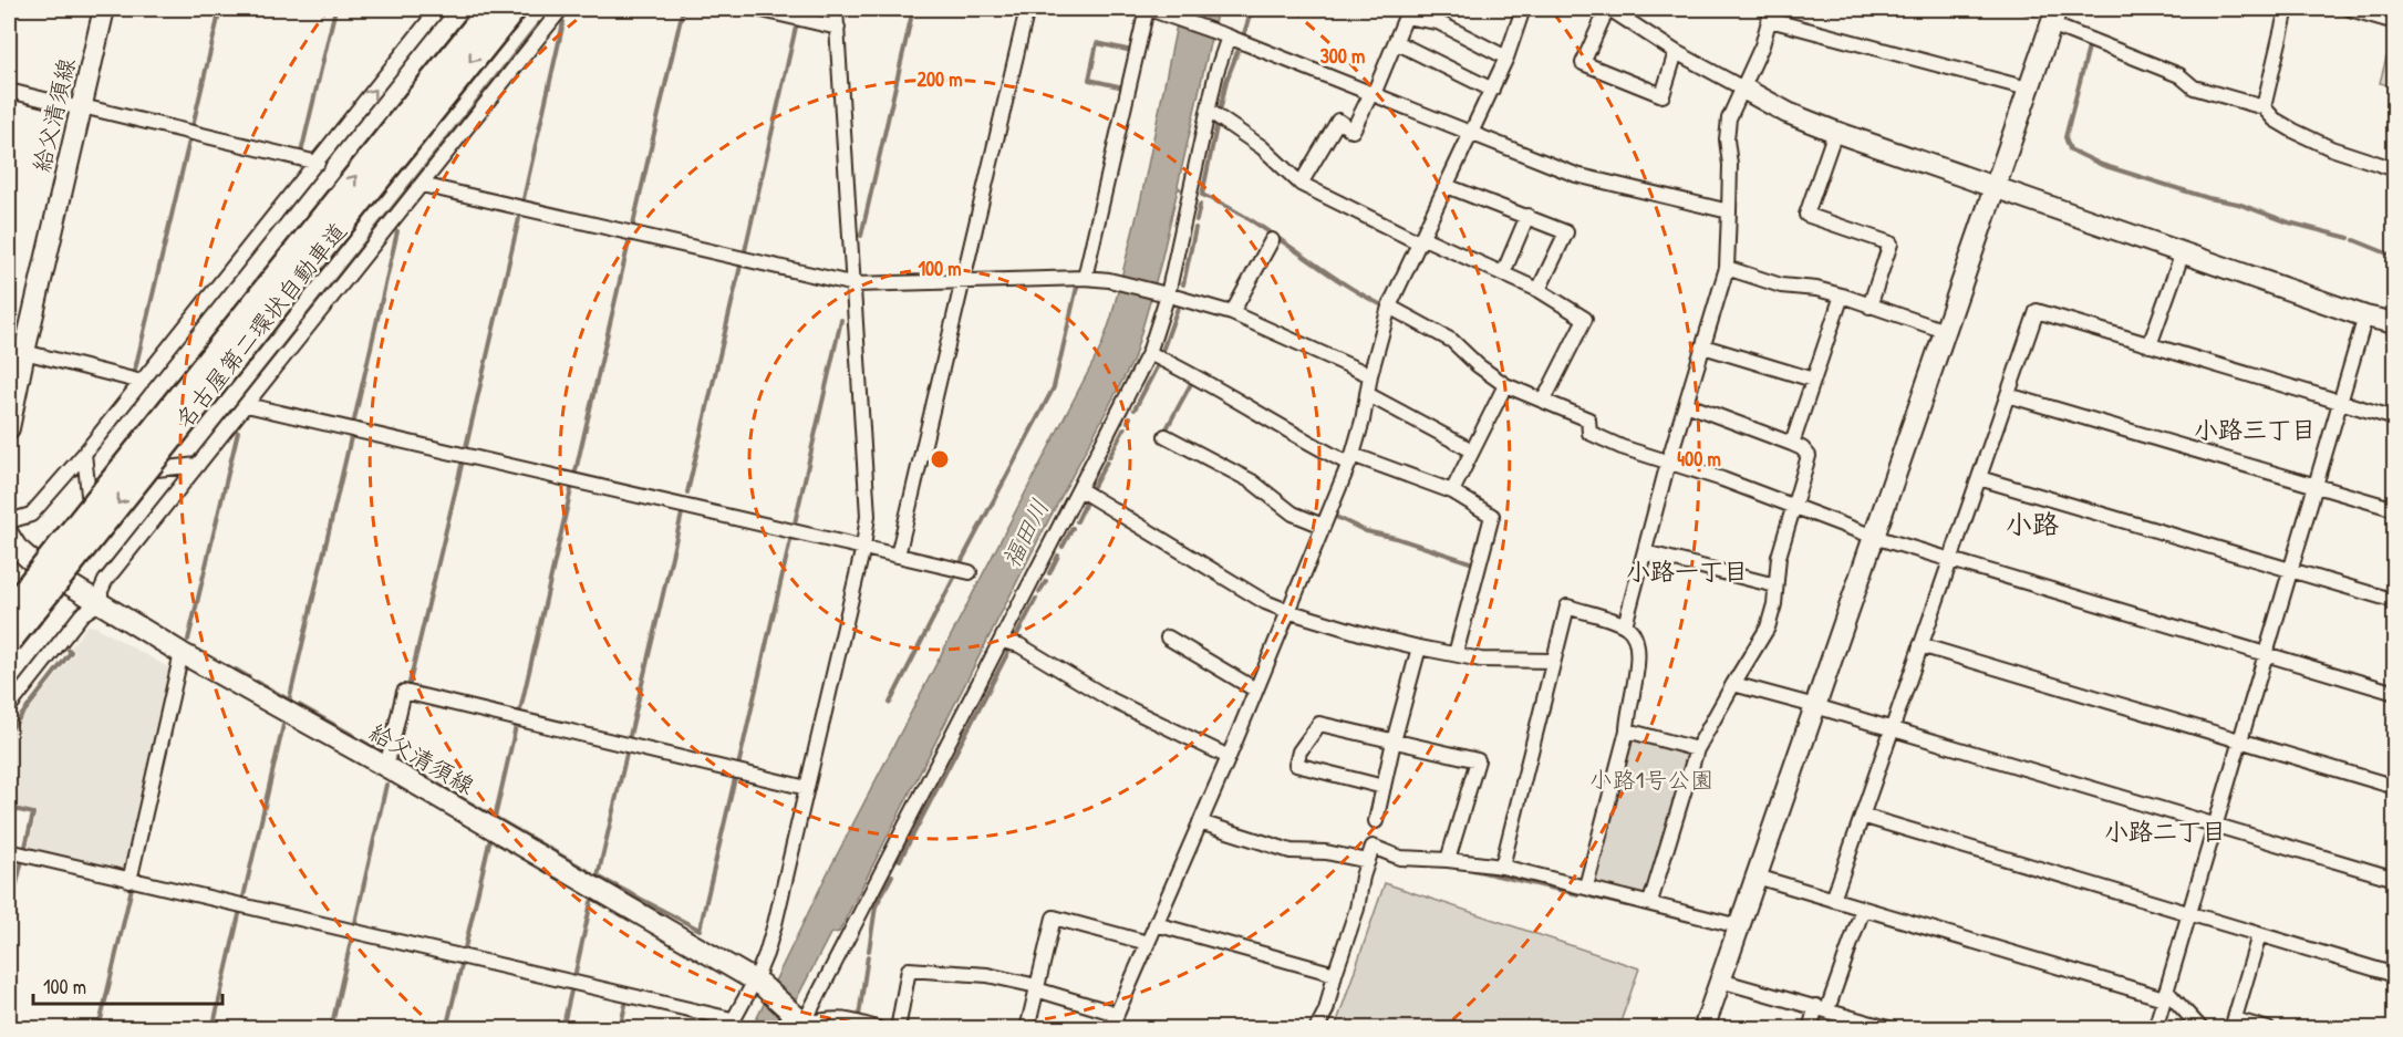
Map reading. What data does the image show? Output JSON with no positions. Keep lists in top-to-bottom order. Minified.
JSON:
{"streets":{"highway":["名古屋第二環状自動車道"],"street":["給父清須線"]},"districts":["小路三丁目","小路","小路一丁目","小路二丁目"],"water":["福田川"],"parks":["小路1号公園"],"scale_bar":"100 m","rings":["300 m","200 m","100 m","400 m"]}
